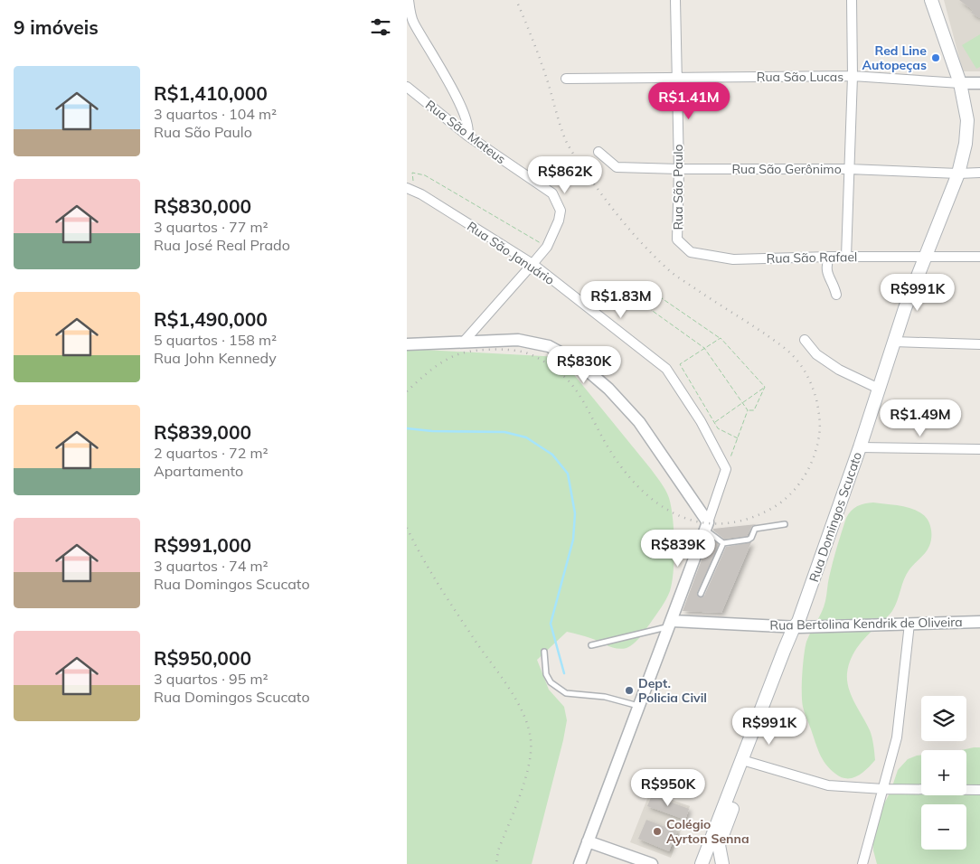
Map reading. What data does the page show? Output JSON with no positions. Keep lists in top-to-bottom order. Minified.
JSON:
{"streets":{"main road":["Rua Domingos Scucato"],"street":["Rua São Lucas","Rua São Mateus","Rua São Gerônimo","Rua São Paulo","Rua São Januário","Rua São Rafael","Rua Bertolina Kendrik de Oliveira"]},"crossings":[["Rua São Lucas","Rua São Paulo"],["Rua São Lucas","Rua Domingos Scucato"],["Rua São Mateus","Rua São Januário"],["Rua São Gerônimo","Rua São Paulo"],["Rua São Gerônimo","Rua Domingos Scucato"],["Rua São Paulo","Rua São Rafael"],["Rua São Rafael","Rua Domingos Scucato"],["Rua Domingos Scucato","Rua Bertolina Kendrik de Oliveira"]],"places":["Red Line Autopeças","Dept. Policia Civil","Colégio Ayrton Senna"],"page":{"heading":"9 imóveis","list":[{"name":"R$1,410,000","note":"3 quartos · 104 m² · Rua São Paulo"},{"name":"R$830,000","note":"3 quartos · 77 m² · Rua José Real Prado"},{"name":"R$1,490,000","note":"5 quartos · 158 m² · Rua John Kennedy"},{"name":"R$839,000","note":"2 quartos · 72 m² · Apartamento"},{"name":"R$991,000","note":"3 quartos · 74 m² · Rua Domingos Scucato"},{"name":"R$950,000","note":"3 quartos · 95 m² · Rua Domingos Scucato"}],"price":["R$1.41M","R$862K","R$991K","R$1.83M","R$830K","R$1.49M","R$839K","R$991K","R$950K"],"map_buttons":["+","−"]}}
